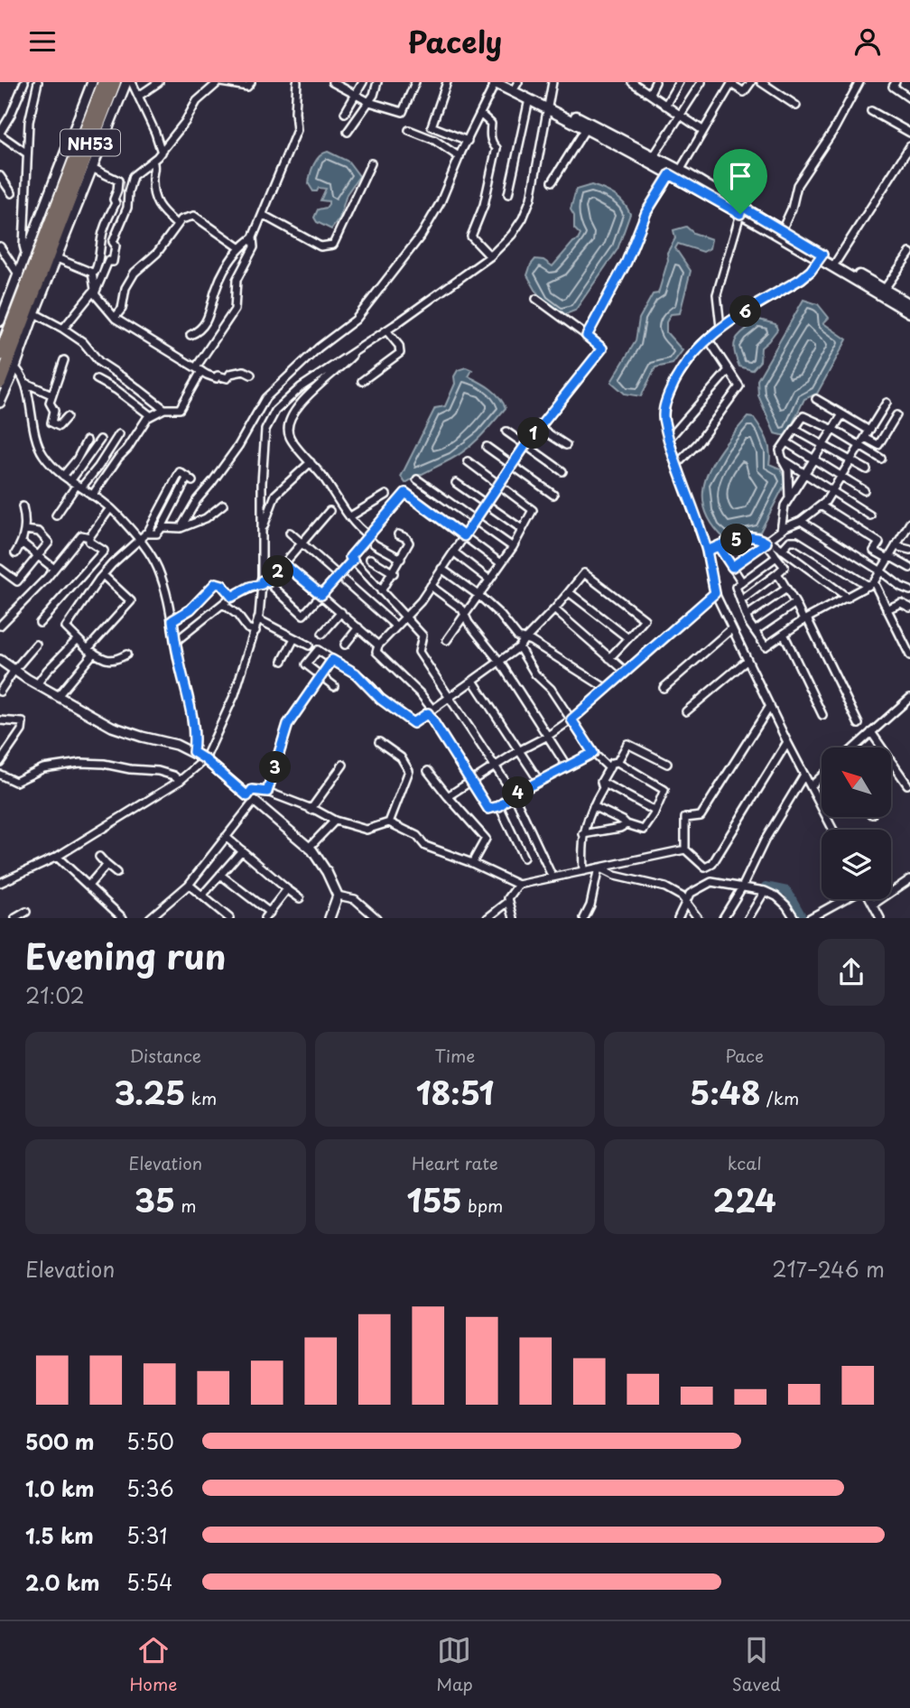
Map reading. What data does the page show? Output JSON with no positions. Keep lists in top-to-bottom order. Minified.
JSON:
{"streets":{"highway":["NH53"]},"north":"top left","page":{"header":"Pacely","pins":["6","1","5","2","3","4"],"heading":["Evening run","21:02"],"stats":[["Distance","3.25 km"],["Time","18:51"],["Pace","5:48 /km"],["Elevation","35 m"],["Heart rate","155 bpm"],["kcal","224"]],"chart":["Elevation","217–246 m"],"list":[{"name":"500 m","note":"5:50"},{"name":"1.0 km","note":"5:36"},{"name":"1.5 km","note":"5:31"},{"name":"2.0 km","note":"5:54"}],"tabs":["Home","Map","Saved"]}}
